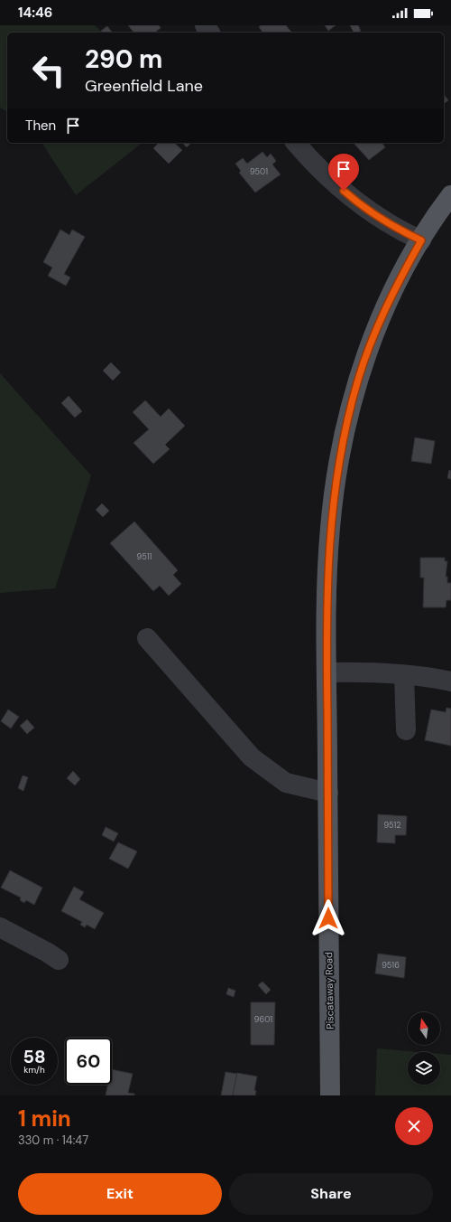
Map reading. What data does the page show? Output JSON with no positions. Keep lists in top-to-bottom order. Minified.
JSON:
{"streets":{"main road":["Piscataway Road"]},"house_numbers":["9501","9511","9512","9516","9601"],"north":"top","page":{"status":"14:46","turn":["290 m","Greenfield Lane"],"then":"Then","speed":"58 km/h","limit":"60","heading":["1 min","330 m · 14:47"],"buttons":["Exit","Share"]}}
